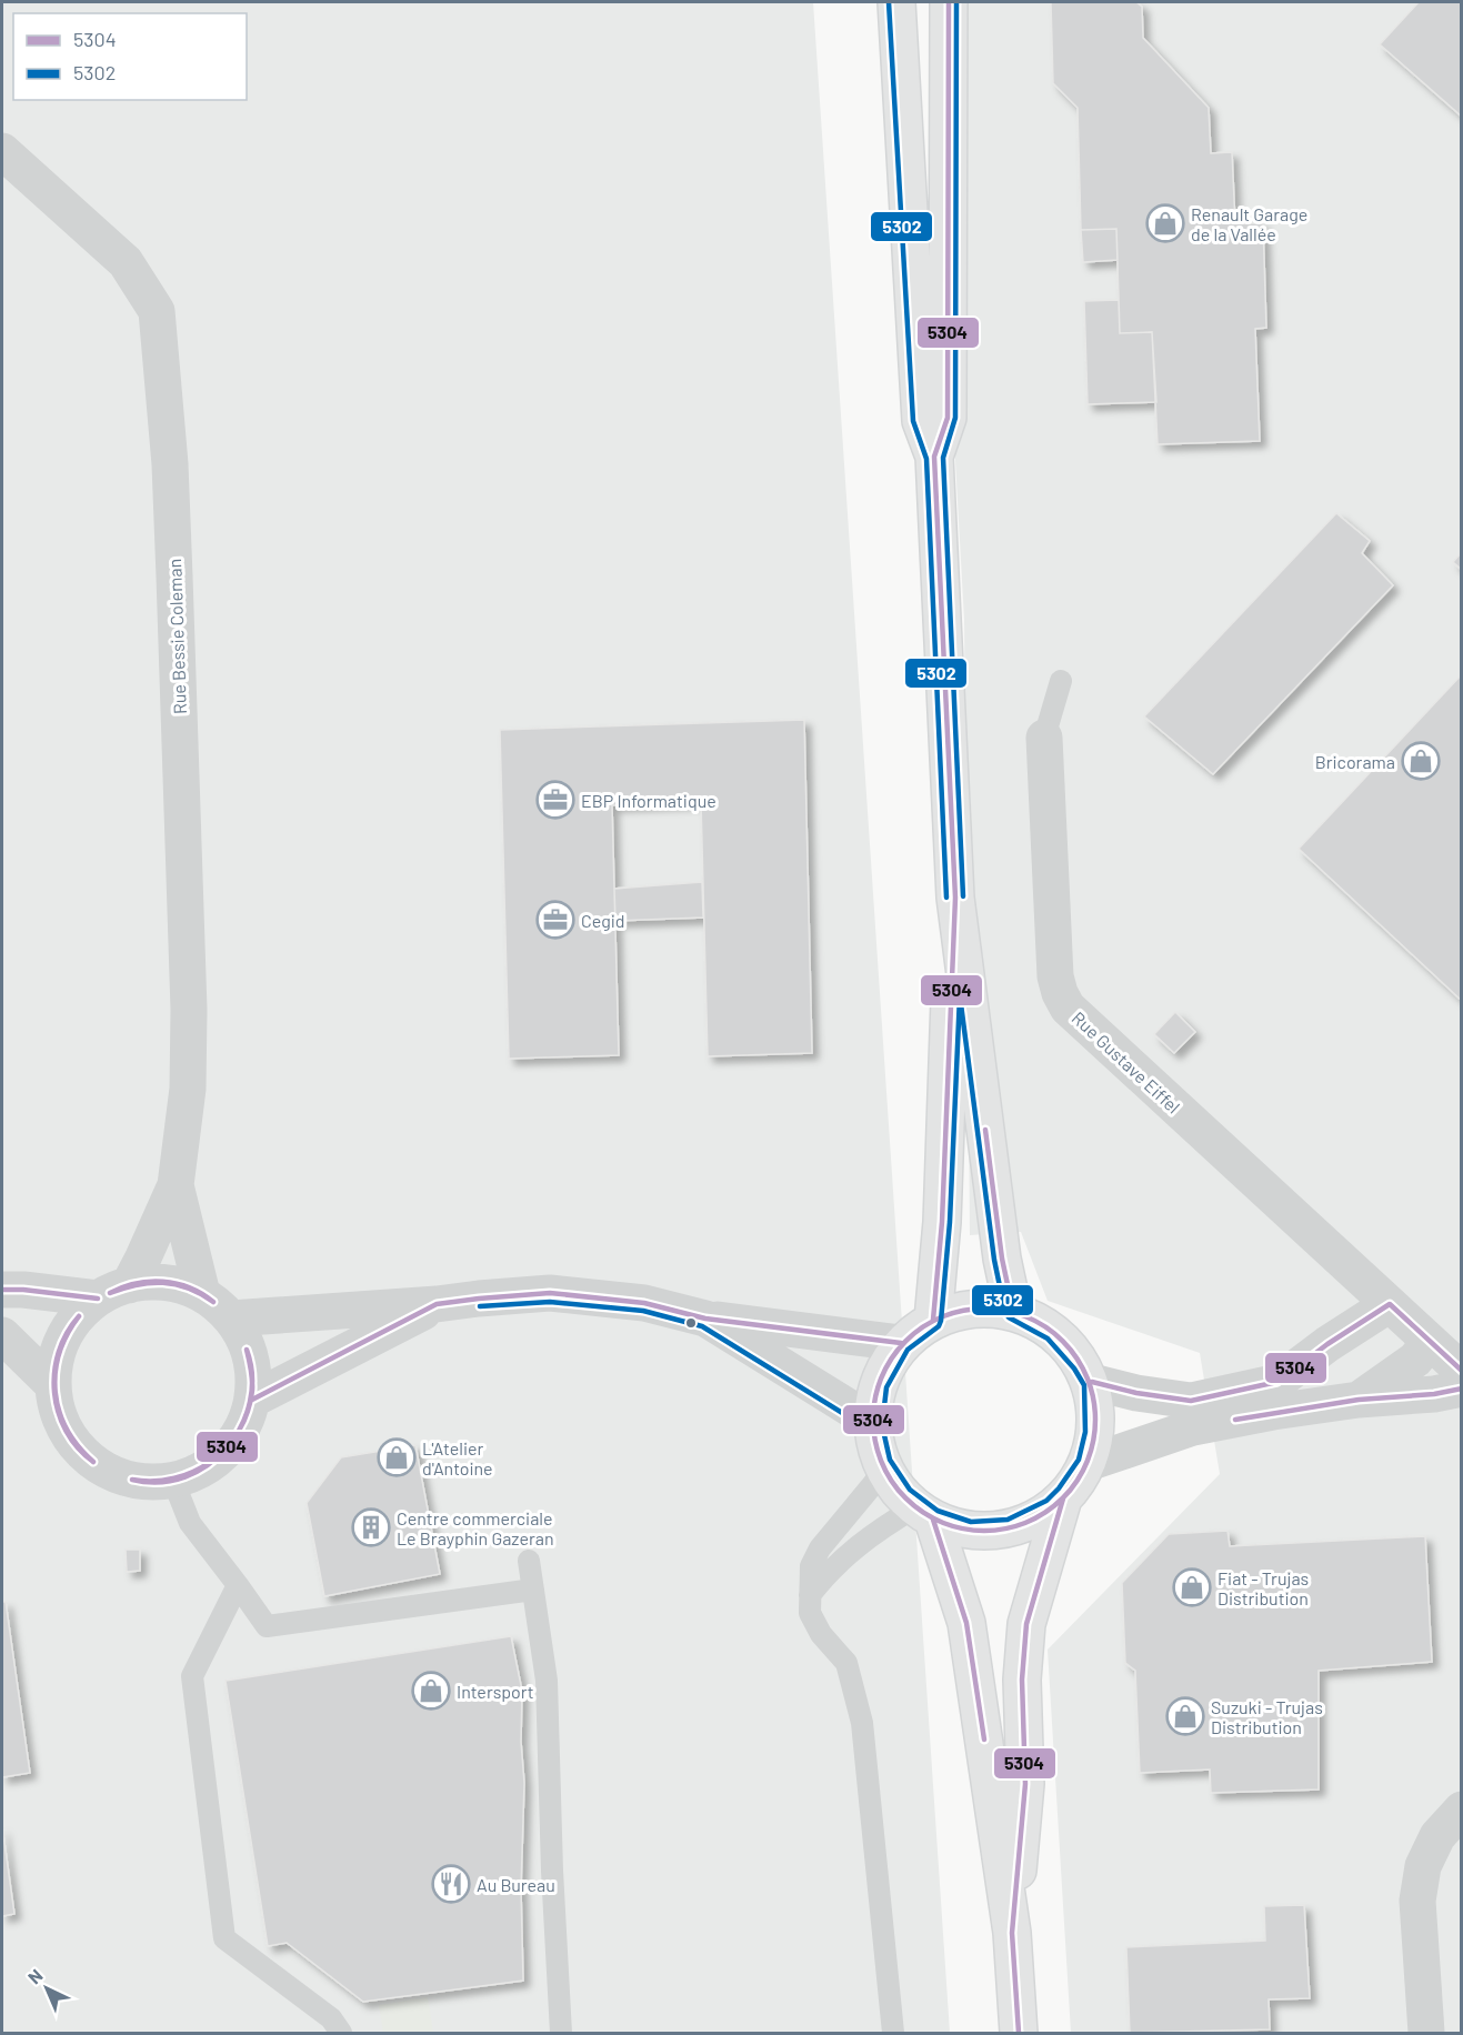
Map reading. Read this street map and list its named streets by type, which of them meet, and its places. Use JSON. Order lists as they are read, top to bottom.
{
  "streets": {
    "street": ["Rue Bessie Coleman", "Rue Gustave Eiffel"]
  },
  "places": {
    "shop": [
      "Renault Garage de la Vallée",
      "Bricorama",
      "L'Atelier d'Antoine",
      "Fiat - Trujas Distribution",
      "Intersport",
      "Suzuki - Trujas Distribution"
    ],
    "office": ["EBP Informatique", "Cegid"],
    "building": ["Centre commerciale Le Brayphin Gazeran"],
    "restaurant": ["Au Bureau"]
  },
  "lines": ["transit line 5304", "transit line 5302"],
  "legend": ["5304", "5302"],
  "north": "top left"
}
